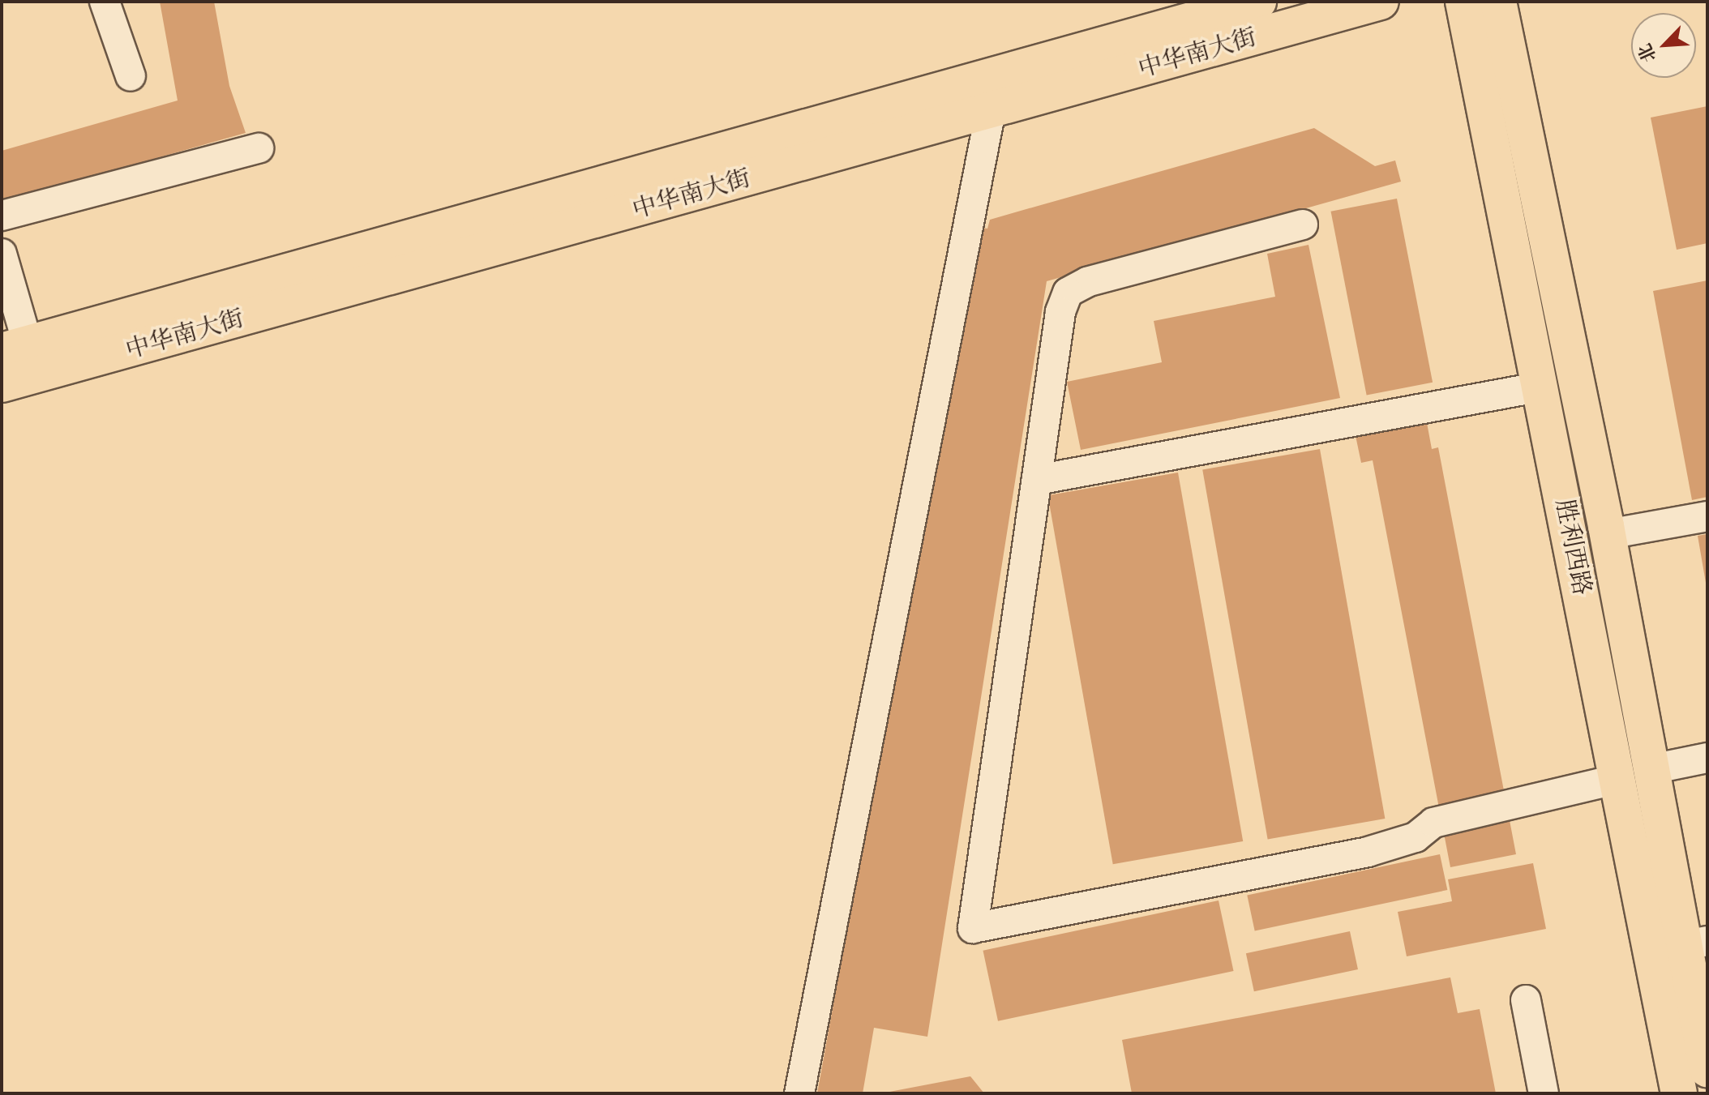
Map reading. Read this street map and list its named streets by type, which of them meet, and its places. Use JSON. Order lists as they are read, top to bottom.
{
  "streets": {
    "main road": ["中华南大街", "胜利西路"]
  },
  "north": "bottom left"
}
